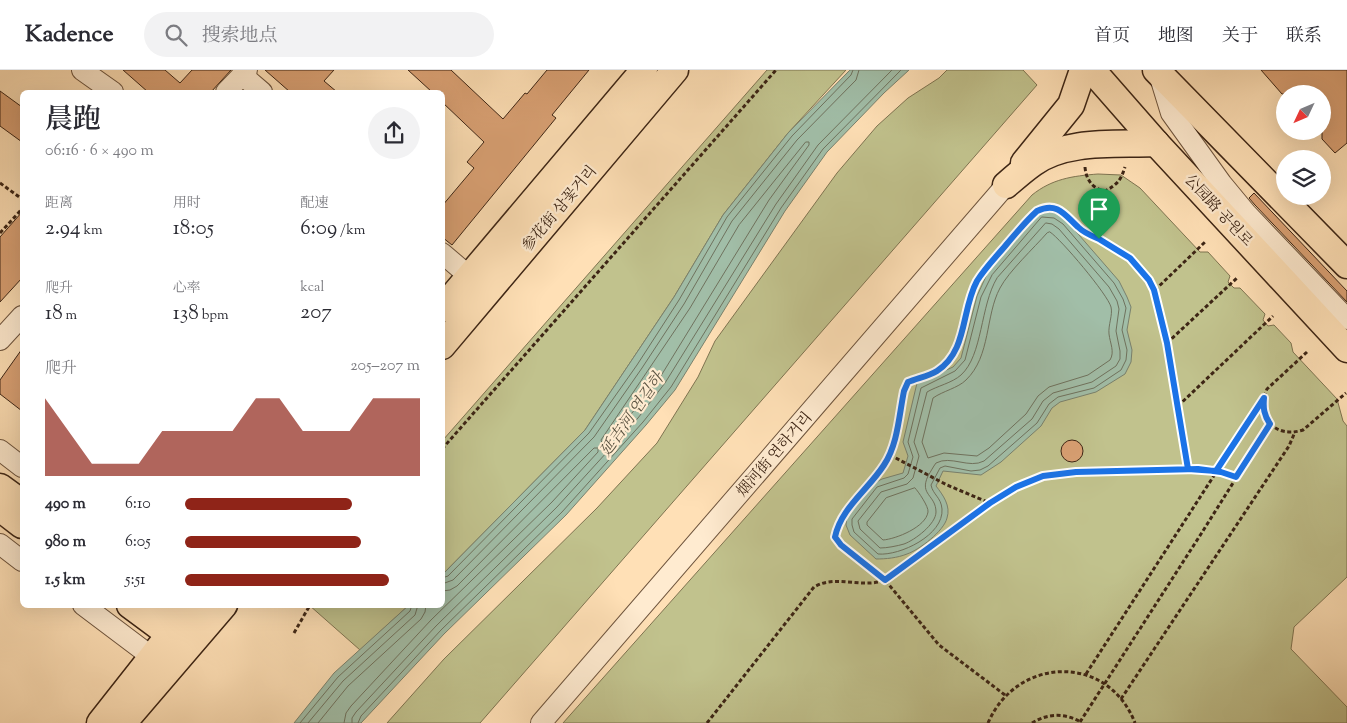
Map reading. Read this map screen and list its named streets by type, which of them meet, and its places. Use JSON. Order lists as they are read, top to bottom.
{
  "streets": {
    "main road": ["参花街 삼꽃거리", "公园路 공원로"],
    "street": ["烟河街 연하거리"]
  },
  "water": ["延吉河 연길하"],
  "north": "bottom left",
  "page": {
    "header": "Kadence",
    "search": "搜索地点",
    "nav": [
      "首页",
      "地图",
      "关于",
      "联系"
    ],
    "heading": ["晨跑", "06:16 · 6 × 490 m"],
    "stats": [
      ["距离", "2.94 km"],
      ["用时", "18:05"],
      ["配速", "6:09 /km"],
      ["爬升", "18 m"],
      ["心率", "138 bpm"],
      ["kcal", "207"]
    ],
    "chart": ["爬升", "205–207 m"],
    "list": [
      {
        "name": "490 m",
        "note": "6:10"
      },
      {
        "name": "980 m",
        "note": "6:05"
      },
      {
        "name": "1.5 km",
        "note": "5:51"
      }
    ]
  }
}
